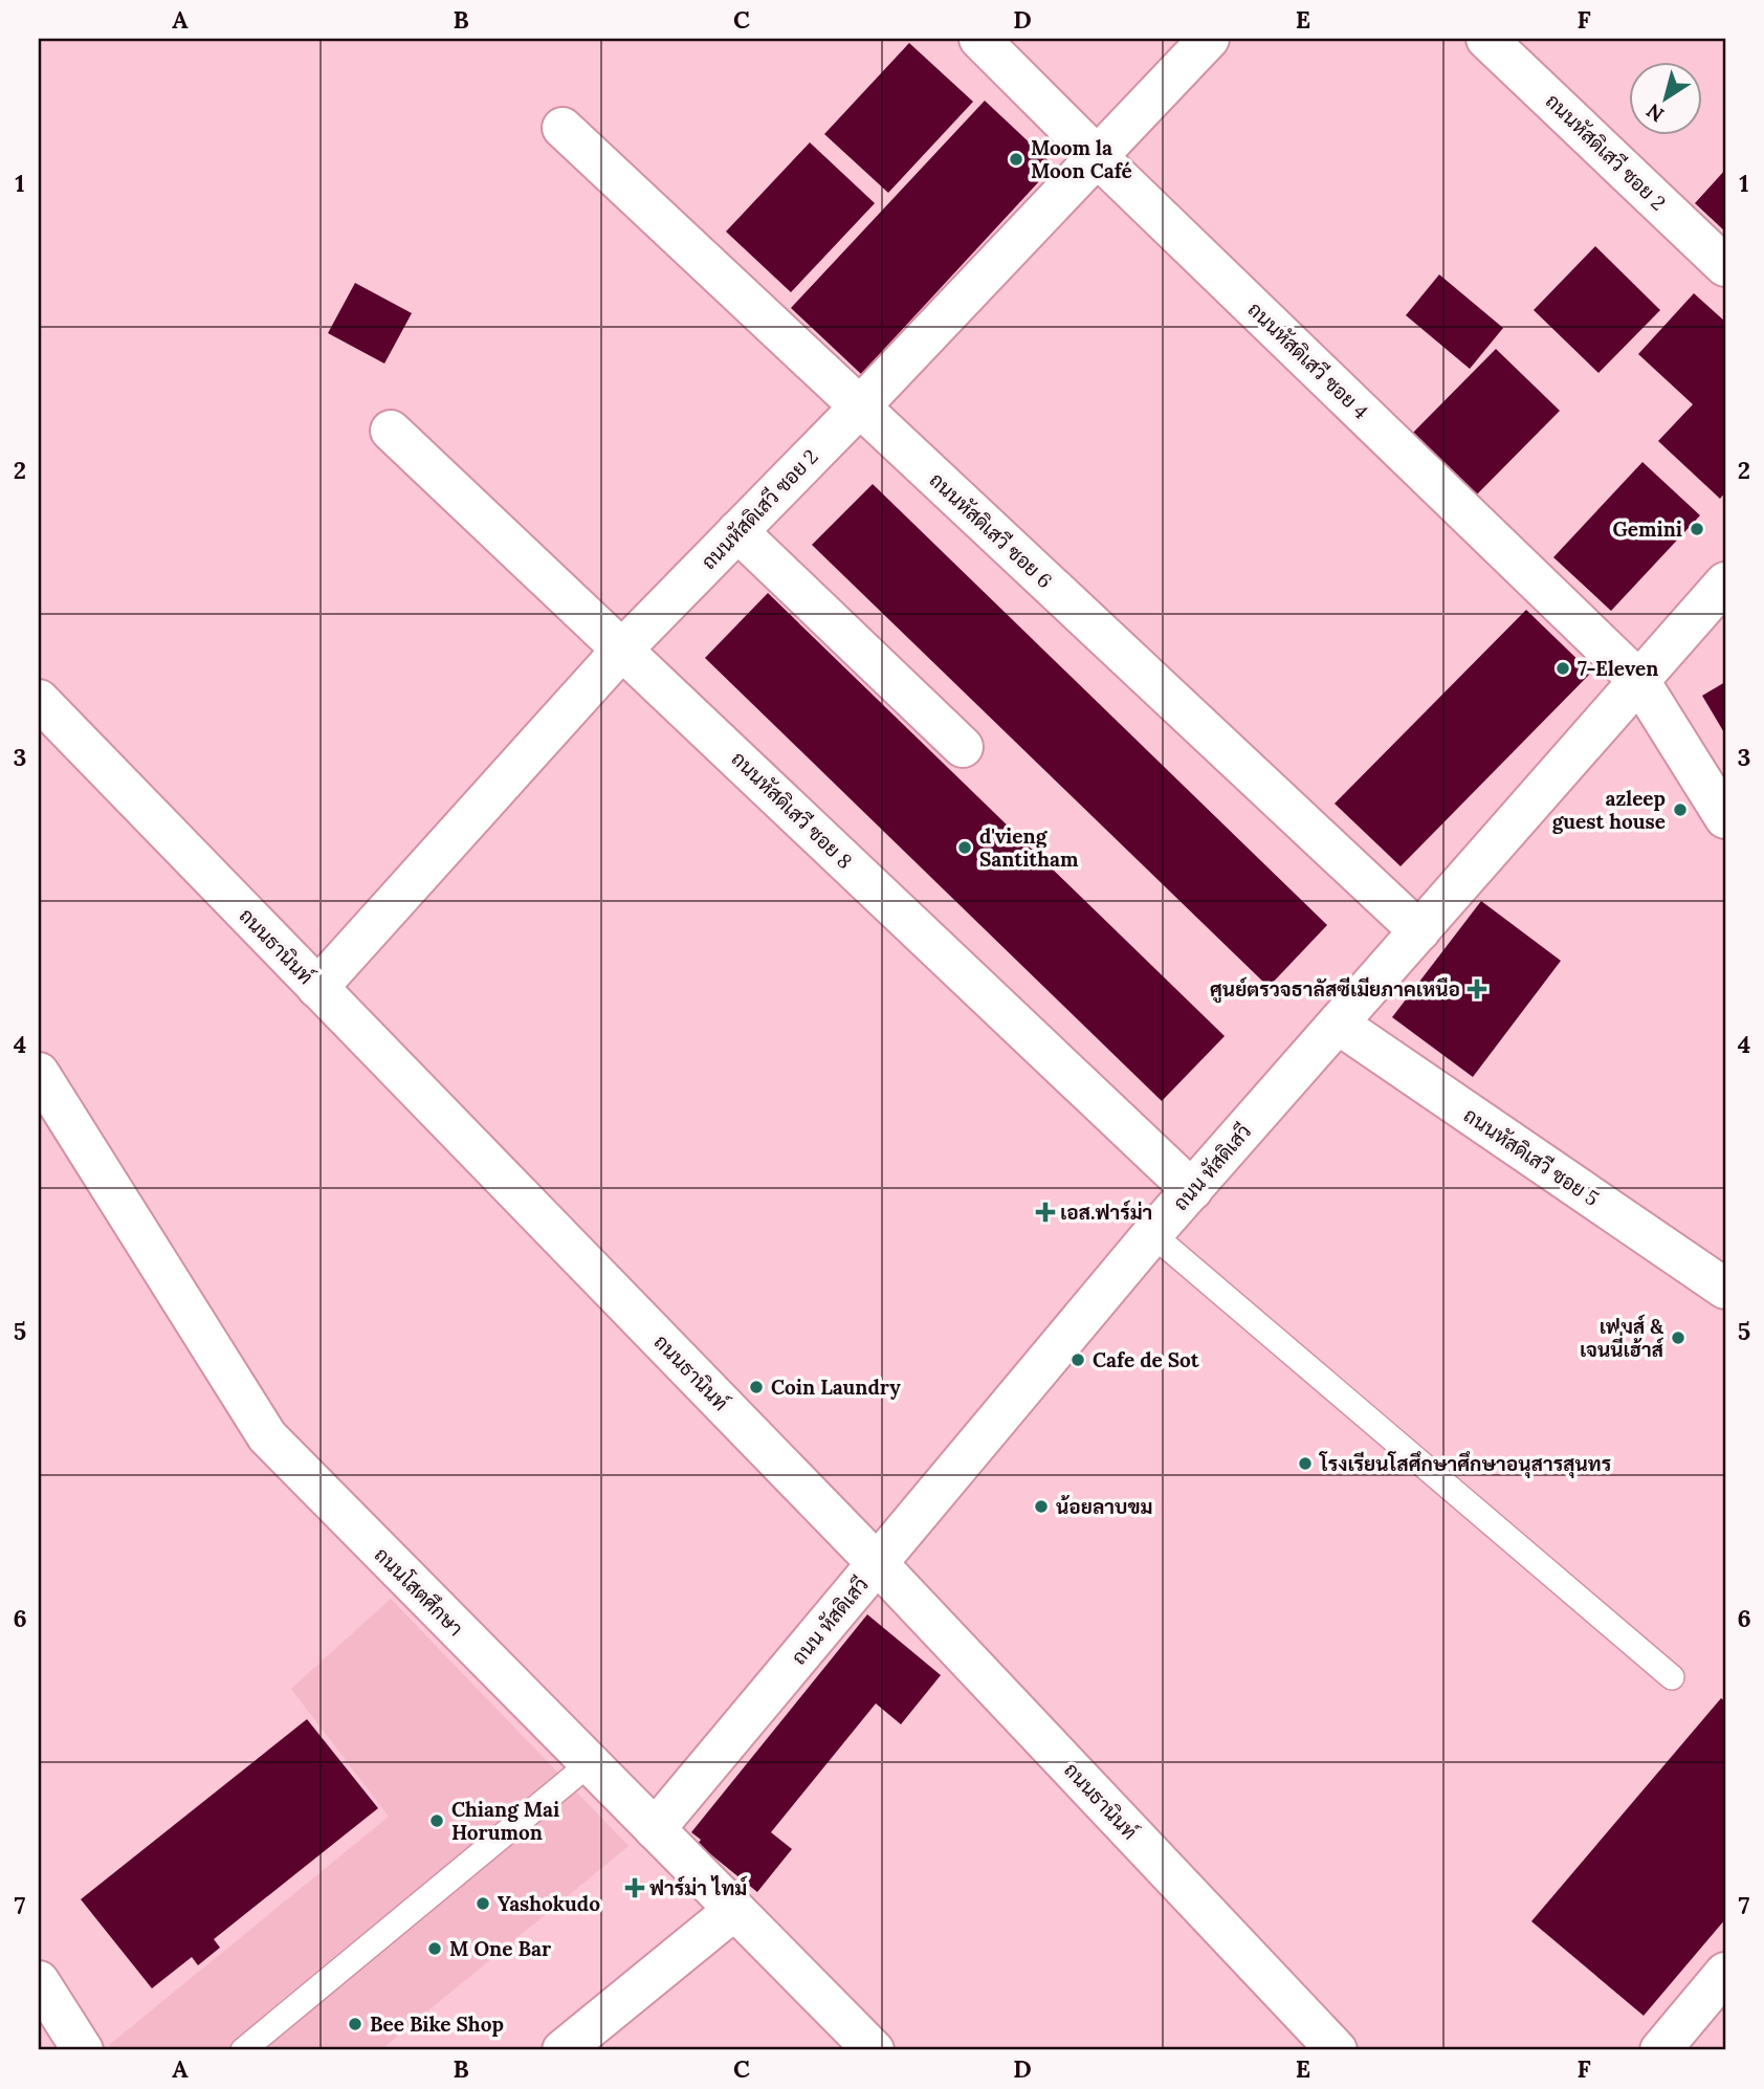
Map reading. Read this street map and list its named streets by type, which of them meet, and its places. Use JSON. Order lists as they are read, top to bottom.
{
  "streets": {
    "street": [
      "ถนนหัสดิเสวี ซอย 2",
      "ถนนหัสดิเสวี ซอย 4",
      "ถนนหัสดิเสวี ซอย 6",
      "ถนนหัสดิเสวี ซอย 8",
      "ถนนธานินท์",
      "ถนนหัสดิเสวี ซอย 5",
      "ถนน หัสดิเสวี",
      "ถนนโสตศึกษา"
    ]
  },
  "crossings": [
    ["ถนนหัสดิเสวี ซอย 2", "ถนนหัสดิเสวี ซอย 4"],
    ["ถนนหัสดิเสวี ซอย 2", "ถนนหัสดิเสวี ซอย 6"],
    ["ถนนหัสดิเสวี ซอย 2", "ถนนหัสดิเสวี ซอย 8"],
    ["ถนนหัสดิเสวี ซอย 2", "ถนนธานินท์"],
    ["ถนนหัสดิเสวี ซอย 4", "ถนน หัสดิเสวี"],
    ["ถนนหัสดิเสวี ซอย 6", "ถนน หัสดิเสวี"],
    ["ถนนหัสดิเสวี ซอย 8", "ถนน หัสดิเสวี"],
    ["ถนนธานินท์", "ถนน หัสดิเสวี"],
    ["ถนนหัสดิเสวี ซอย 5", "ถนน หัสดิเสวี"],
    ["ถนน หัสดิเสวี", "ถนนโสตศึกษา"]
  ],
  "places": {
    "other": [
      "Moom la Moon Café",
      "Gemini",
      "7-Eleven",
      "azleep guest house",
      "d'vieng Santitham",
      "เฟมส์ & เจนนี่เฮ้าส์",
      "Cafe de Sot",
      "Coin Laundry",
      "โรงเรียนโสศึกษาศึกษาอนุสารสุนทร",
      "น้อยลาบขม",
      "Chiang Mai Horumon",
      "Yashokudo",
      "M One Bar",
      "Bee Bike Shop"
    ],
    "health": ["ศูนย์ตรวจธาลัสซีเมียภาคเหนือ", "เอส.ฟาร์ม่า", "ฟาร์ม่า ไทม์"]
  },
  "north": "bottom left",
  "grid": {
    "columns": [
      "A",
      "B",
      "C",
      "D",
      "E",
      "F"
    ],
    "rows": [
      "1",
      "2",
      "3",
      "4",
      "5",
      "6",
      "7"
    ]
  }
}
